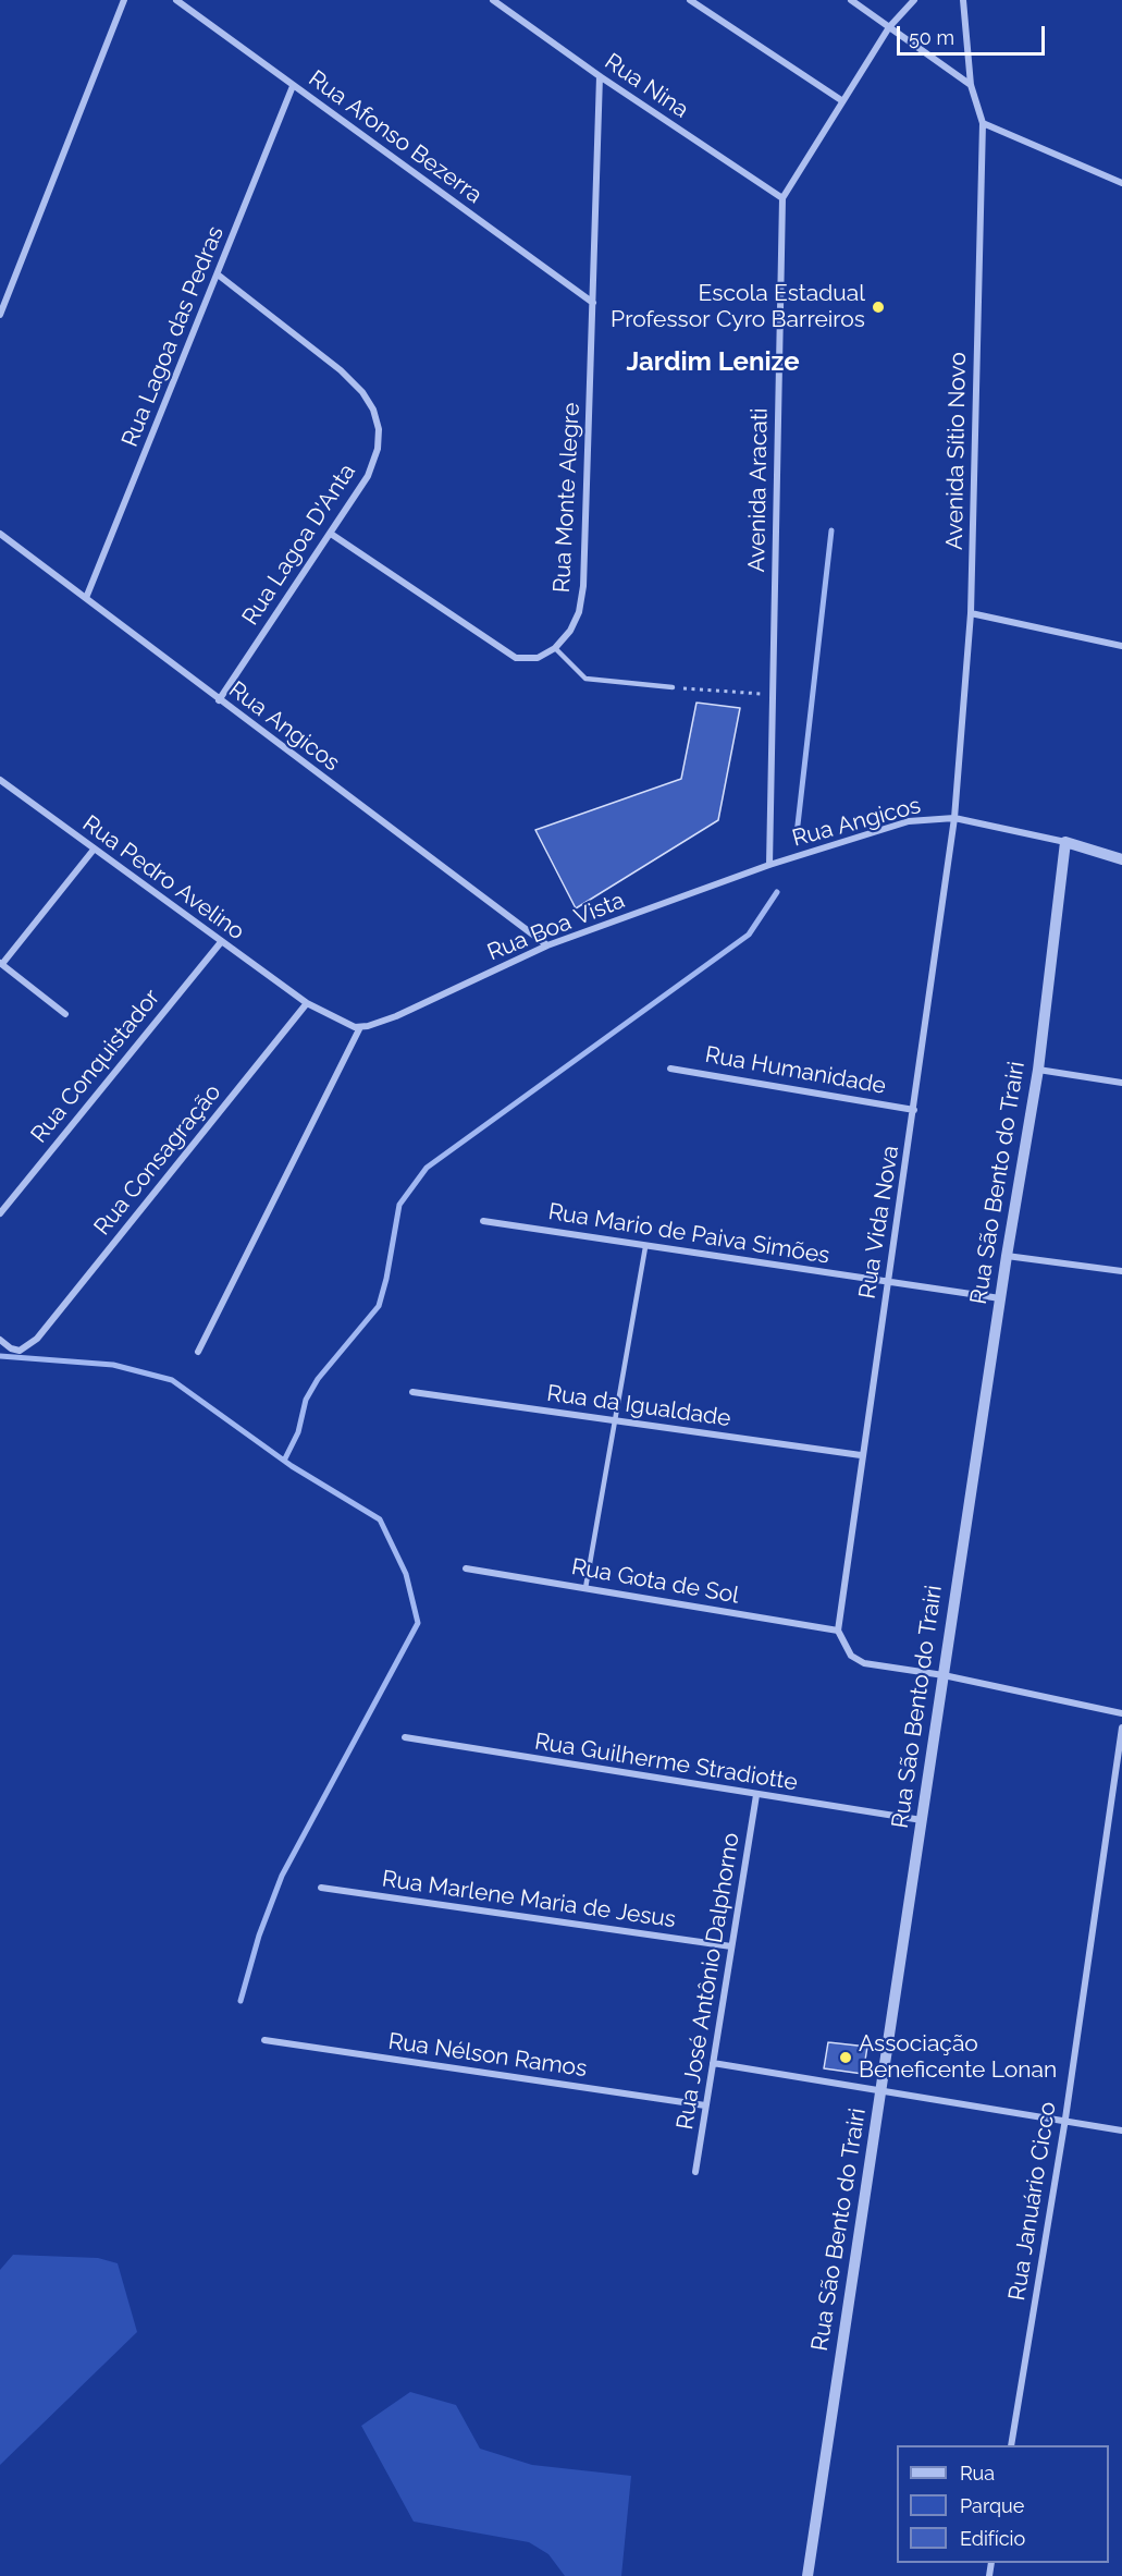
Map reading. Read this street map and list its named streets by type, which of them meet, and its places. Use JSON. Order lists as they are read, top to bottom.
{
  "streets": {
    "street": [
      "Rua Nina",
      "Rua Afonso Bezerra",
      "Rua Lagoa das Pedras",
      "Avenida Sítio Novo",
      "Avenida Aracati",
      "Rua Monte Alegre",
      "Rua Lagoa D'Anta",
      "Rua Angicos",
      "Rua Pedro Avelino",
      "Rua Boa Vista",
      "Rua Conquistador",
      "Rua Humanidade",
      "Rua Consagração",
      "Rua São Bento do Trairi",
      "Rua Vida Nova",
      "Rua Mario de Paiva Simões",
      "Rua da Igualdade",
      "Rua Gota de Sol",
      "Rua Guilherme Stradiotte",
      "Rua Marlene Maria de Jesus",
      "Rua José Antônio Dalphorno",
      "Rua Nélson Ramos",
      "Rua Januário Cicco"
    ]
  },
  "crossings": [
    ["Rua Nina", "Avenida Aracati"],
    ["Rua Nina", "Rua Monte Alegre"],
    ["Rua Afonso Bezerra", "Rua Lagoa das Pedras"],
    ["Rua Afonso Bezerra", "Rua Monte Alegre"],
    ["Rua Lagoa das Pedras", "Rua Lagoa D'Anta"],
    ["Rua Lagoa das Pedras", "Rua Angicos"],
    ["Avenida Sítio Novo", "Rua Angicos"],
    ["Avenida Sítio Novo", "Rua Vida Nova"],
    ["Avenida Aracati", "Rua Angicos"],
    ["Avenida Aracati", "Rua Boa Vista"],
    ["Rua Lagoa D'Anta", "Rua Angicos"],
    ["Rua Angicos", "Rua Boa Vista"],
    ["Rua Angicos", "Rua São Bento do Trairi"],
    ["Rua Angicos", "Rua Vida Nova"],
    ["Rua Pedro Avelino", "Rua Conquistador"],
    ["Rua Pedro Avelino", "Rua Consagração"],
    ["Rua Humanidade", "Rua Vida Nova"],
    ["Rua São Bento do Trairi", "Rua Mario de Paiva Simões"],
    ["Rua São Bento do Trairi", "Rua Guilherme Stradiotte"],
    ["Rua Vida Nova", "Rua Mario de Paiva Simões"],
    ["Rua Vida Nova", "Rua da Igualdade"],
    ["Rua Vida Nova", "Rua Gota de Sol"],
    ["Rua Guilherme Stradiotte", "Rua José Antônio Dalphorno"],
    ["Rua Marlene Maria de Jesus", "Rua José Antônio Dalphorno"],
    ["Rua José Antônio Dalphorno", "Rua Nélson Ramos"]
  ],
  "districts": ["Jardim Lenize"],
  "places": ["Escola Estadual Professor Cyro Barreiros", "Associação Beneficente Lonan"],
  "legend": ["Rua", "Parque", "Edifício"],
  "scale_bar": "50 m"
}
